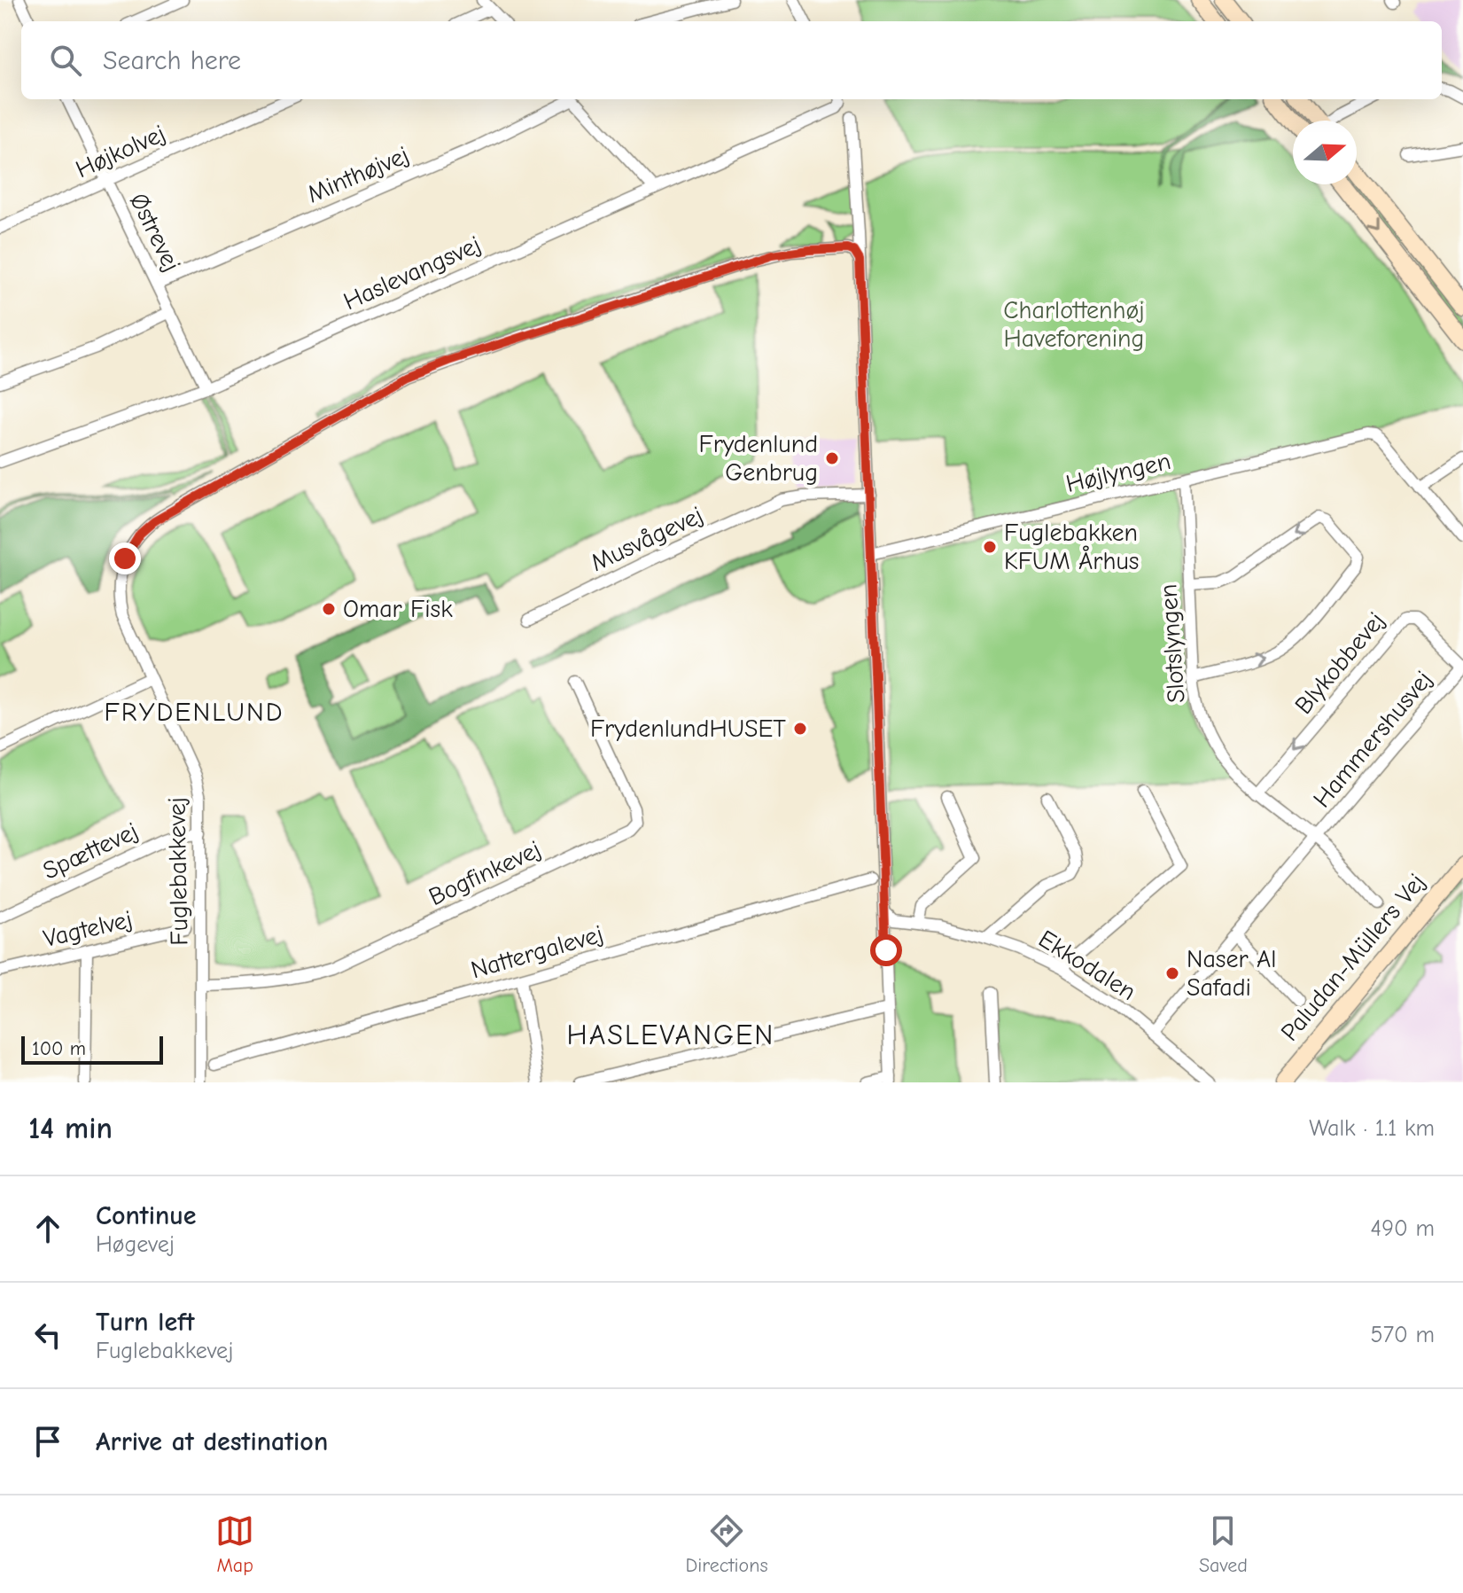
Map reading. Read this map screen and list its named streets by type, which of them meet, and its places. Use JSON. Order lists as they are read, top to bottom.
{
  "streets": {
    "main road": ["Paludan-Müllers Vej"],
    "street": [
      "Højkolvej",
      "Minthøjvej",
      "Østrevej",
      "Haslevangsvej",
      "Højlyngen",
      "Musvågevej",
      "Slotslyngen",
      "Blykobbevej",
      "Hammershusvej",
      "Spættevej",
      "Fuglebakkevej",
      "Bogfinkevej",
      "Vagtelvej",
      "Nattergalevej",
      "Ekkodalen"
    ]
  },
  "crossings": [
    ["Højkolvej", "Østrevej"],
    ["Minthøjvej", "Østrevej"],
    ["Østrevej", "Haslevangsvej"],
    ["Højlyngen", "Slotslyngen"],
    ["Slotslyngen", "Blykobbevej"],
    ["Slotslyngen", "Hammershusvej"],
    ["Blykobbevej", "Hammershusvej"],
    ["Hammershusvej", "Ekkodalen"],
    ["Spættevej", "Fuglebakkevej"],
    ["Fuglebakkevej", "Bogfinkevej"]
  ],
  "districts": ["FRYDENLUND", "HASLEVANGEN"],
  "parks": ["Charlottenhøj Haveforening"],
  "places": [
    "Frydenlund Genbrug",
    "Fuglebakken KFUM Århus",
    "Omar Fisk",
    "FrydenlundHUSET",
    "Naser Al Safadi"
  ],
  "scale_bar": "100 m",
  "north": "right",
  "page": {
    "search": "Search here",
    "scale": "100 m",
    "heading": ["14 min", "Walk · 1.1 km"],
    "list": [
      ["Continue", "Høgevej", "490 m"],
      ["Turn left", "Fuglebakkevej", "570 m"],
      "Arrive at destination"
    ],
    "nav": ["Map", "Directions", "Saved"]
  }
}
